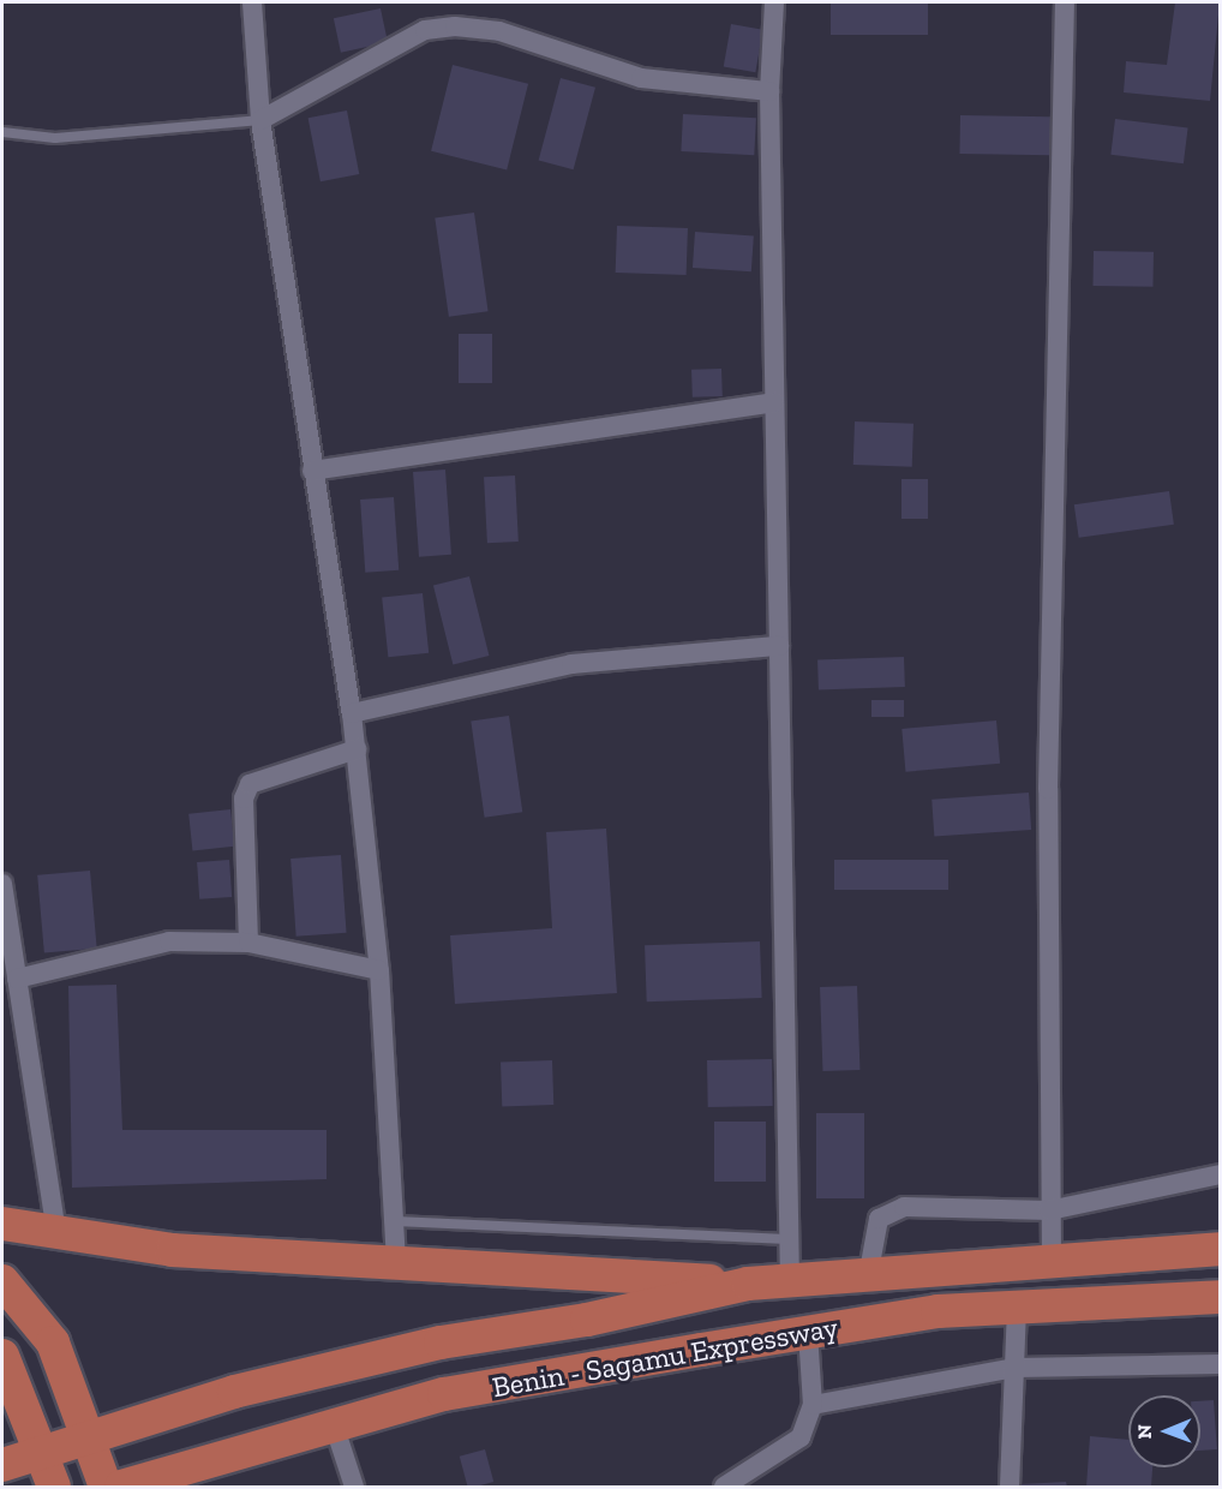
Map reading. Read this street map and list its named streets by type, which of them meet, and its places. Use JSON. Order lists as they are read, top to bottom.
{
  "streets": {
    "highway": ["Benin - Sagamu Expressway"]
  },
  "north": "left"
}
